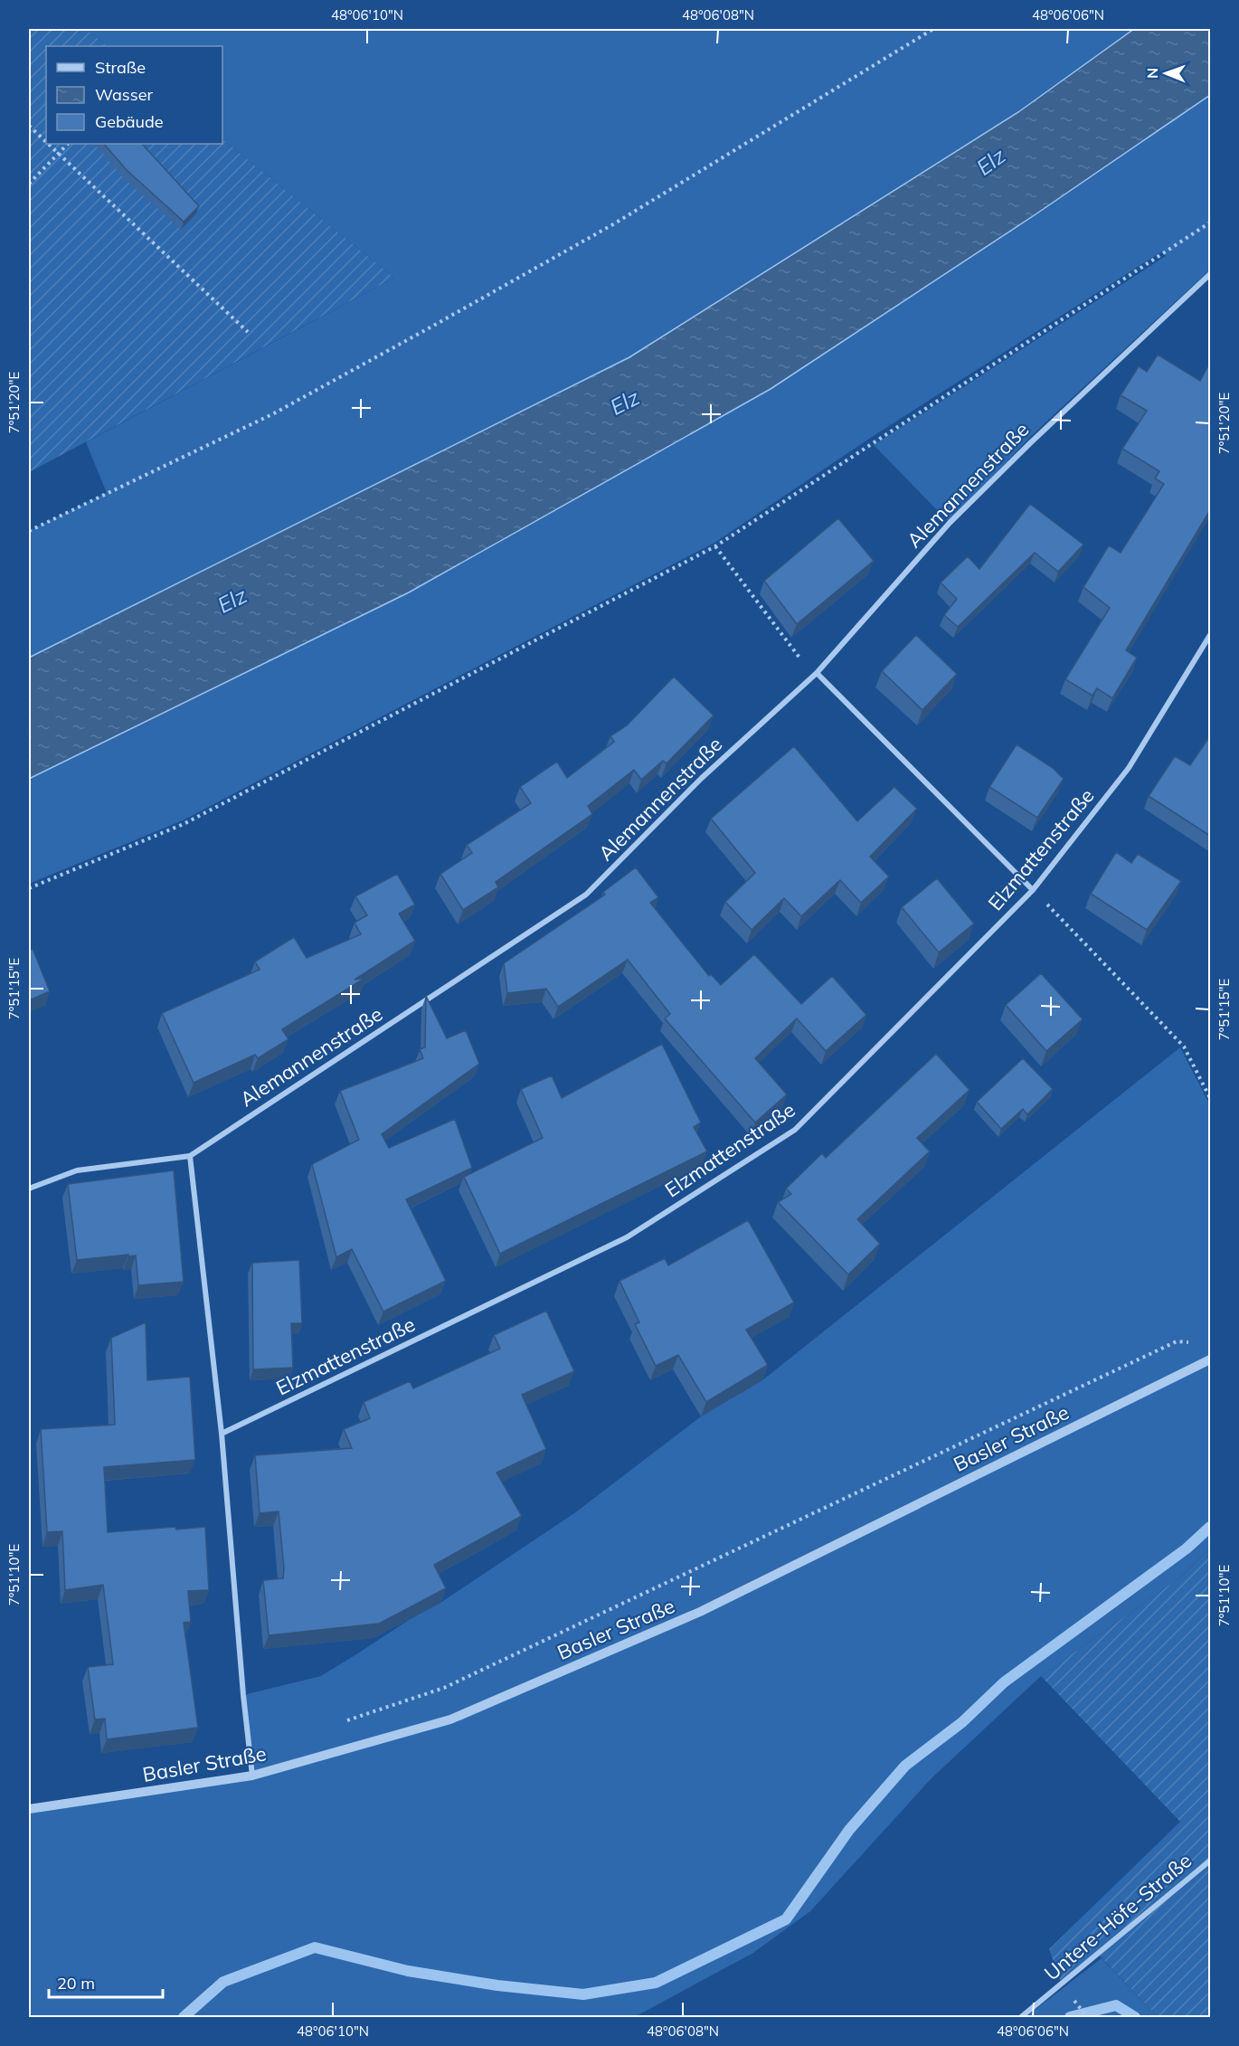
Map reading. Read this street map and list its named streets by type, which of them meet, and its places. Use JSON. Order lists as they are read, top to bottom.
{
  "streets": {
    "street": [
      "Alemannenstraße",
      "Elzmattenstraße",
      "Basler Straße",
      "Untere-Höfe-Straße"
    ]
  },
  "water": ["Elz"],
  "legend": ["Straße", "Wasser", "Gebäude"],
  "scale_bar": "20 m",
  "north": "left",
  "coordinates": [
    "48°06'10\"N",
    "48°06'08\"N",
    "48°06'06\"N",
    "7°51'20\"E",
    "7°51'15\"E",
    "7°51'10\"E"
  ]
}
